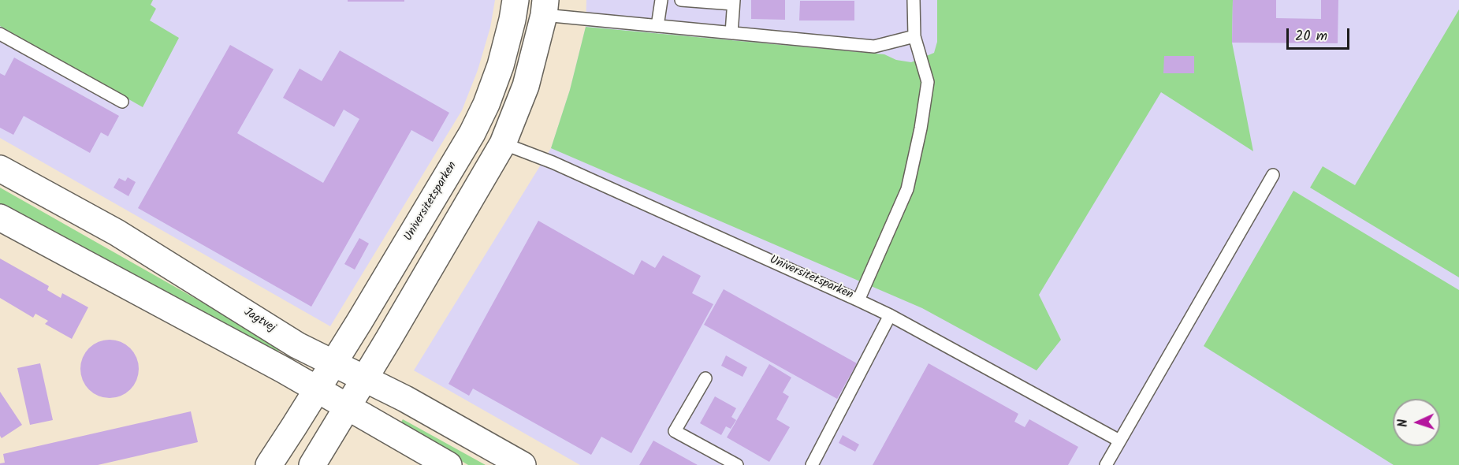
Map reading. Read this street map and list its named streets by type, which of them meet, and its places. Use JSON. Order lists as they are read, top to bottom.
{
  "streets": {
    "street": ["Universitetsparken", "Jagtvej"]
  },
  "crossings": [
    ["Universitetsparken", "Jagtvej"]
  ],
  "scale_bar": "20 m",
  "north": "left"
}
